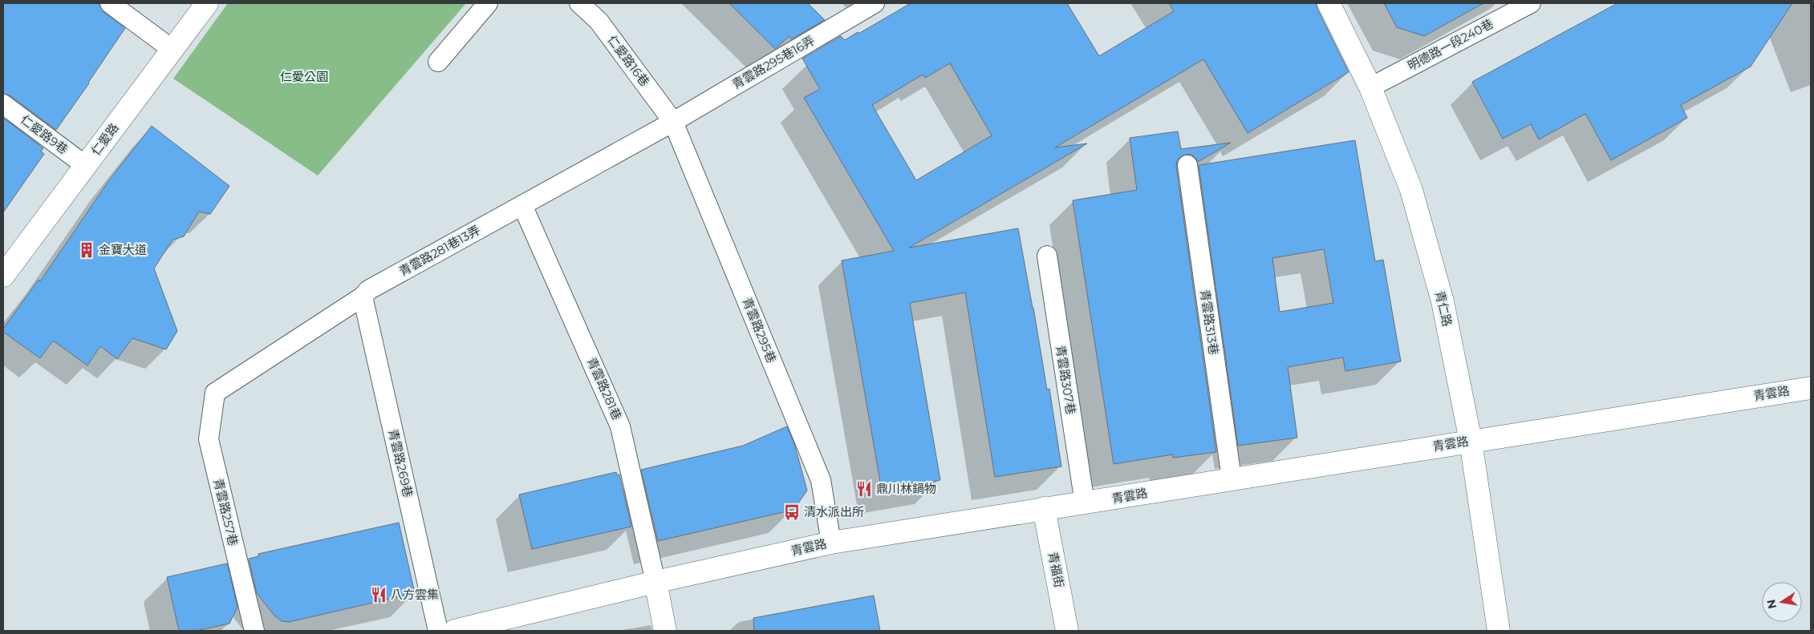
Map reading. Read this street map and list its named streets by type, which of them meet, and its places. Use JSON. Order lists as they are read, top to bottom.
{
  "streets": {
    "street": [
      "仁愛路",
      "青仁路",
      "青雲路",
      "青福街"
    ],
    "lane": [
      "明德路一段240巷",
      "仁愛路16巷",
      "青雲路295巷16弄",
      "仁愛路9巷",
      "青雲路281巷13弄",
      "青雲路313巷",
      "青雲路295巷",
      "青雲路307巷",
      "青雲路281巷",
      "青雲路269巷",
      "青雲路257巷"
    ]
  },
  "crossings": [
    ["明德路一段240巷", "青仁路"],
    ["仁愛路16巷", "青雲路295巷16弄"],
    ["仁愛路16巷", "青雲路281巷13弄"],
    ["仁愛路16巷", "青雲路295巷"],
    ["青雲路295巷16弄", "青雲路281巷13弄"],
    ["青雲路295巷16弄", "青雲路295巷"],
    ["仁愛路9巷", "仁愛路"],
    ["青雲路281巷13弄", "青雲路295巷"],
    ["青雲路281巷13弄", "青雲路281巷"],
    ["青雲路281巷13弄", "青雲路269巷"],
    ["青雲路281巷13弄", "青雲路257巷"],
    ["青仁路", "青雲路"],
    ["青雲路313巷", "青雲路"],
    ["青雲路295巷", "青雲路"],
    ["青雲路307巷", "青雲路"],
    ["青雲路281巷", "青雲路"],
    ["青雲路", "青福街"]
  ],
  "parks": ["仁愛公園"],
  "places": {
    "building": ["金寶大道"],
    "restaurant": ["鼎川林鍋物", "八方雲集"],
    "bus stop": ["清水派出所"]
  },
  "north": "left"
}
